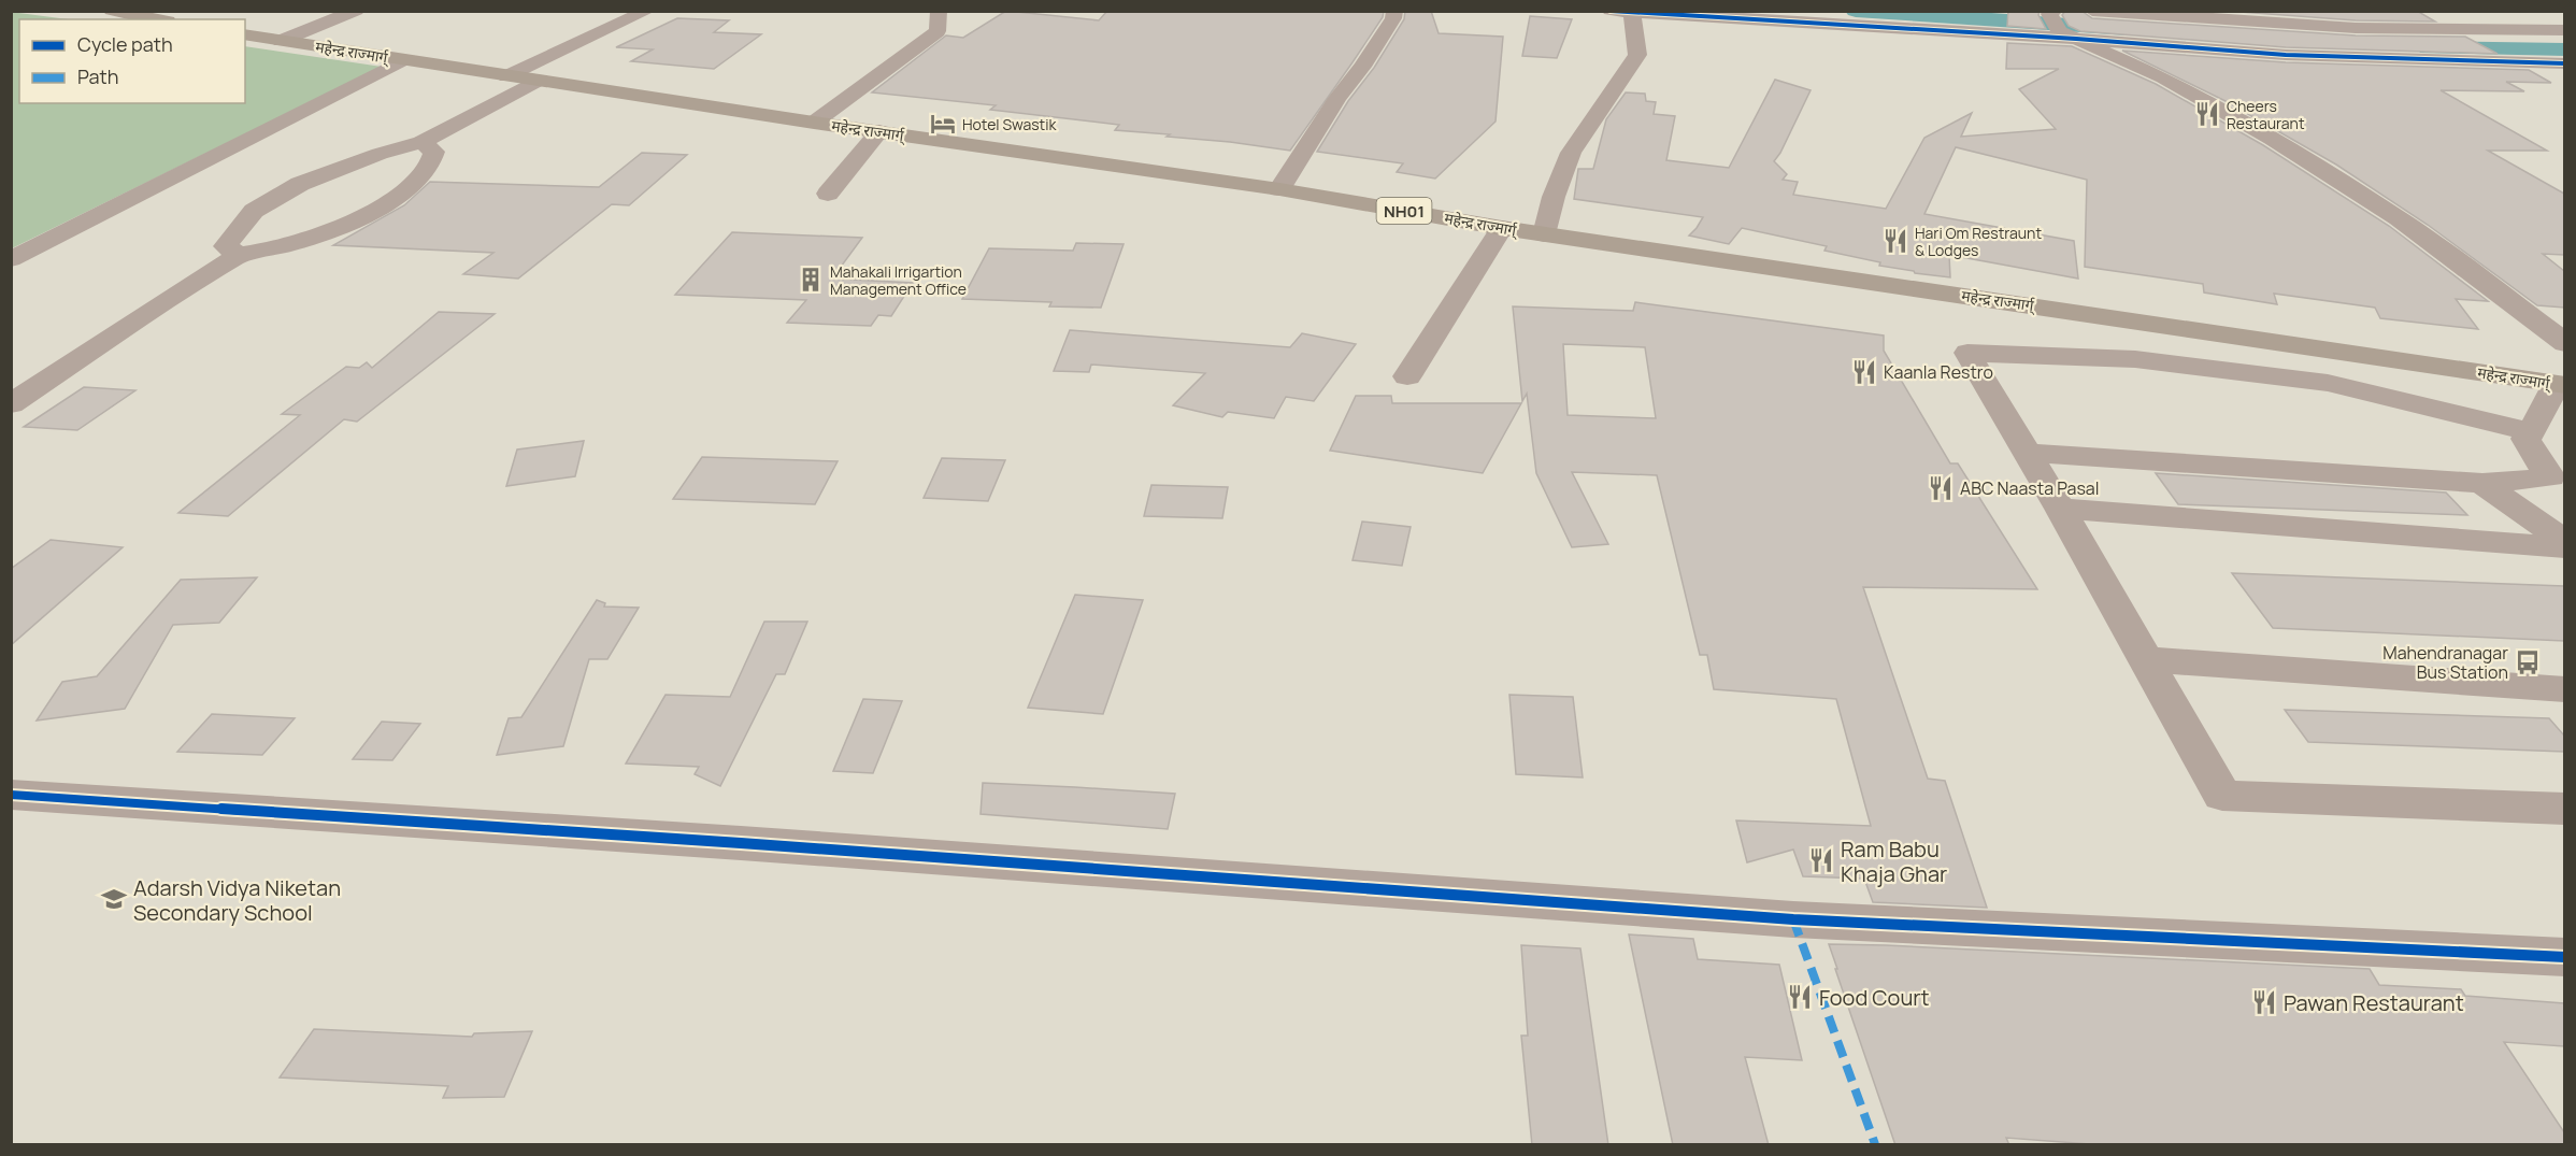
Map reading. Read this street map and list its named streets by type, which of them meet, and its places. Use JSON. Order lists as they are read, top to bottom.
{
  "streets": {
    "highway": ["महेन्द्र राज्मार्ग्", "NH01"]
  },
  "places": {
    "restaurant": [
      "Cheers Restaurant",
      "Hari Om Restraunt & Lodges",
      "Kaanla Restro",
      "ABC Naasta Pasal",
      "Ram Babu Khaja Ghar",
      "Food Court",
      "Pawan Restaurant"
    ],
    "hotel": ["Hotel Swastik"],
    "building": ["Mahakali Irrigartion Management Office"],
    "bus stop": ["Mahendranagar Bus Station"],
    "school or university": ["Adarsh Vidya Niketan Secondary School"]
  },
  "legend": ["Cycle path", "Path"]
}
